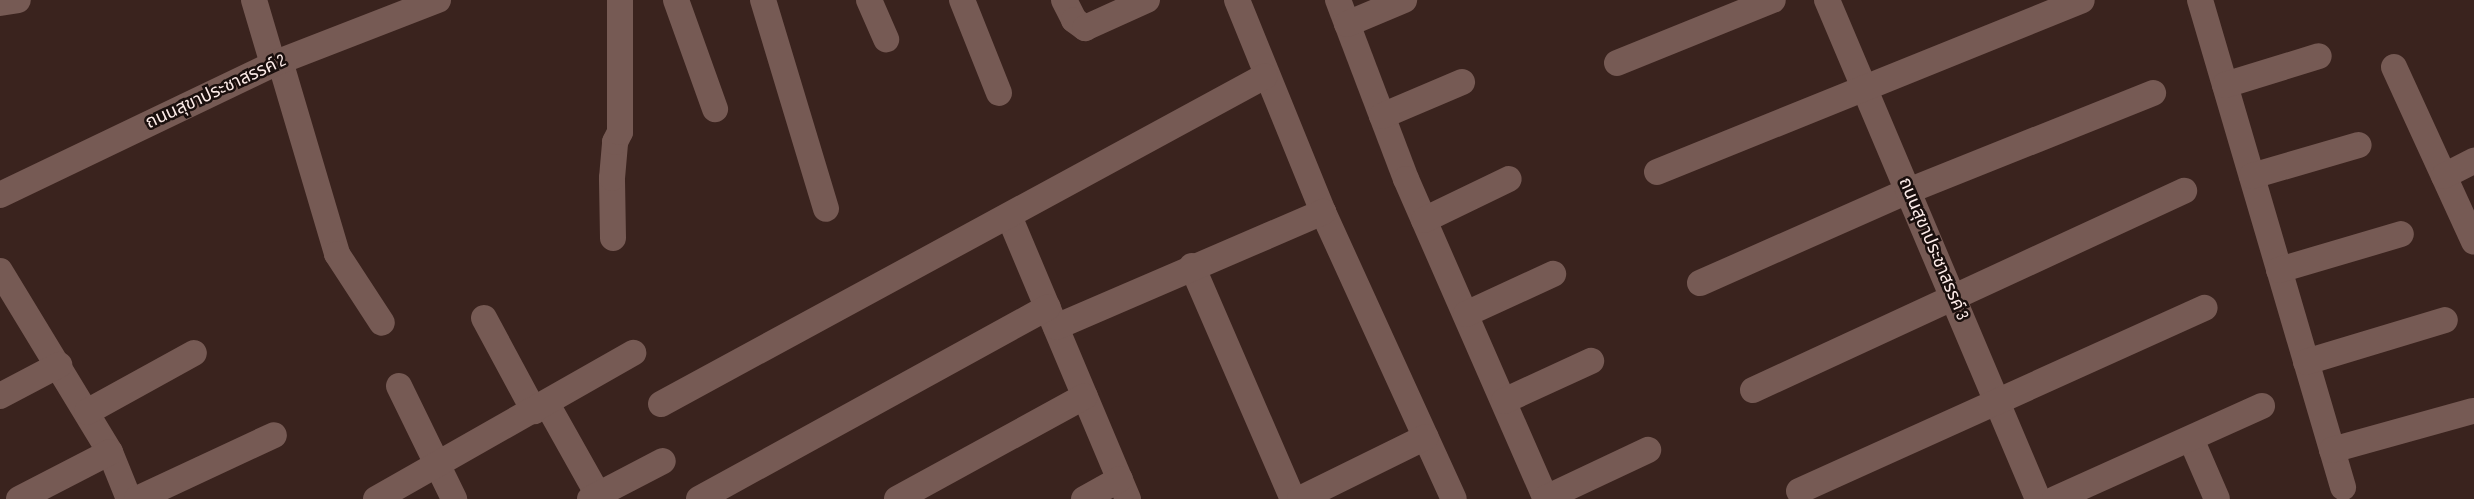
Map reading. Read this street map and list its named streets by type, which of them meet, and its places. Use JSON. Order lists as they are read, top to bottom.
{
  "streets": {
    "street": ["ถนนสุขาประชาสรรค์ 2", "ถนนสุขาประชาสรรค์ 3"]
  }
}
